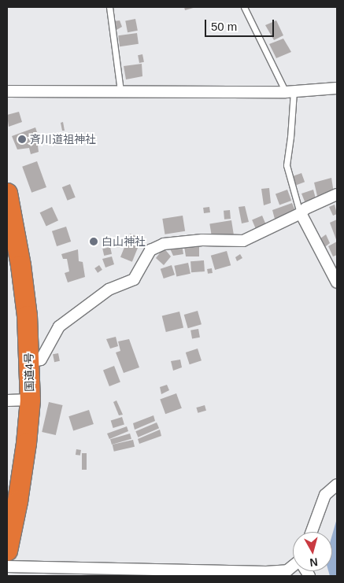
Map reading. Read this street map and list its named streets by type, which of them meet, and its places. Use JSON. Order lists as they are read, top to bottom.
{
  "streets": {
    "highway": ["国道4号"]
  },
  "places": ["斉川道祖神社", "白山神社"],
  "scale_bar": "50 m",
  "north": "bottom"
}
